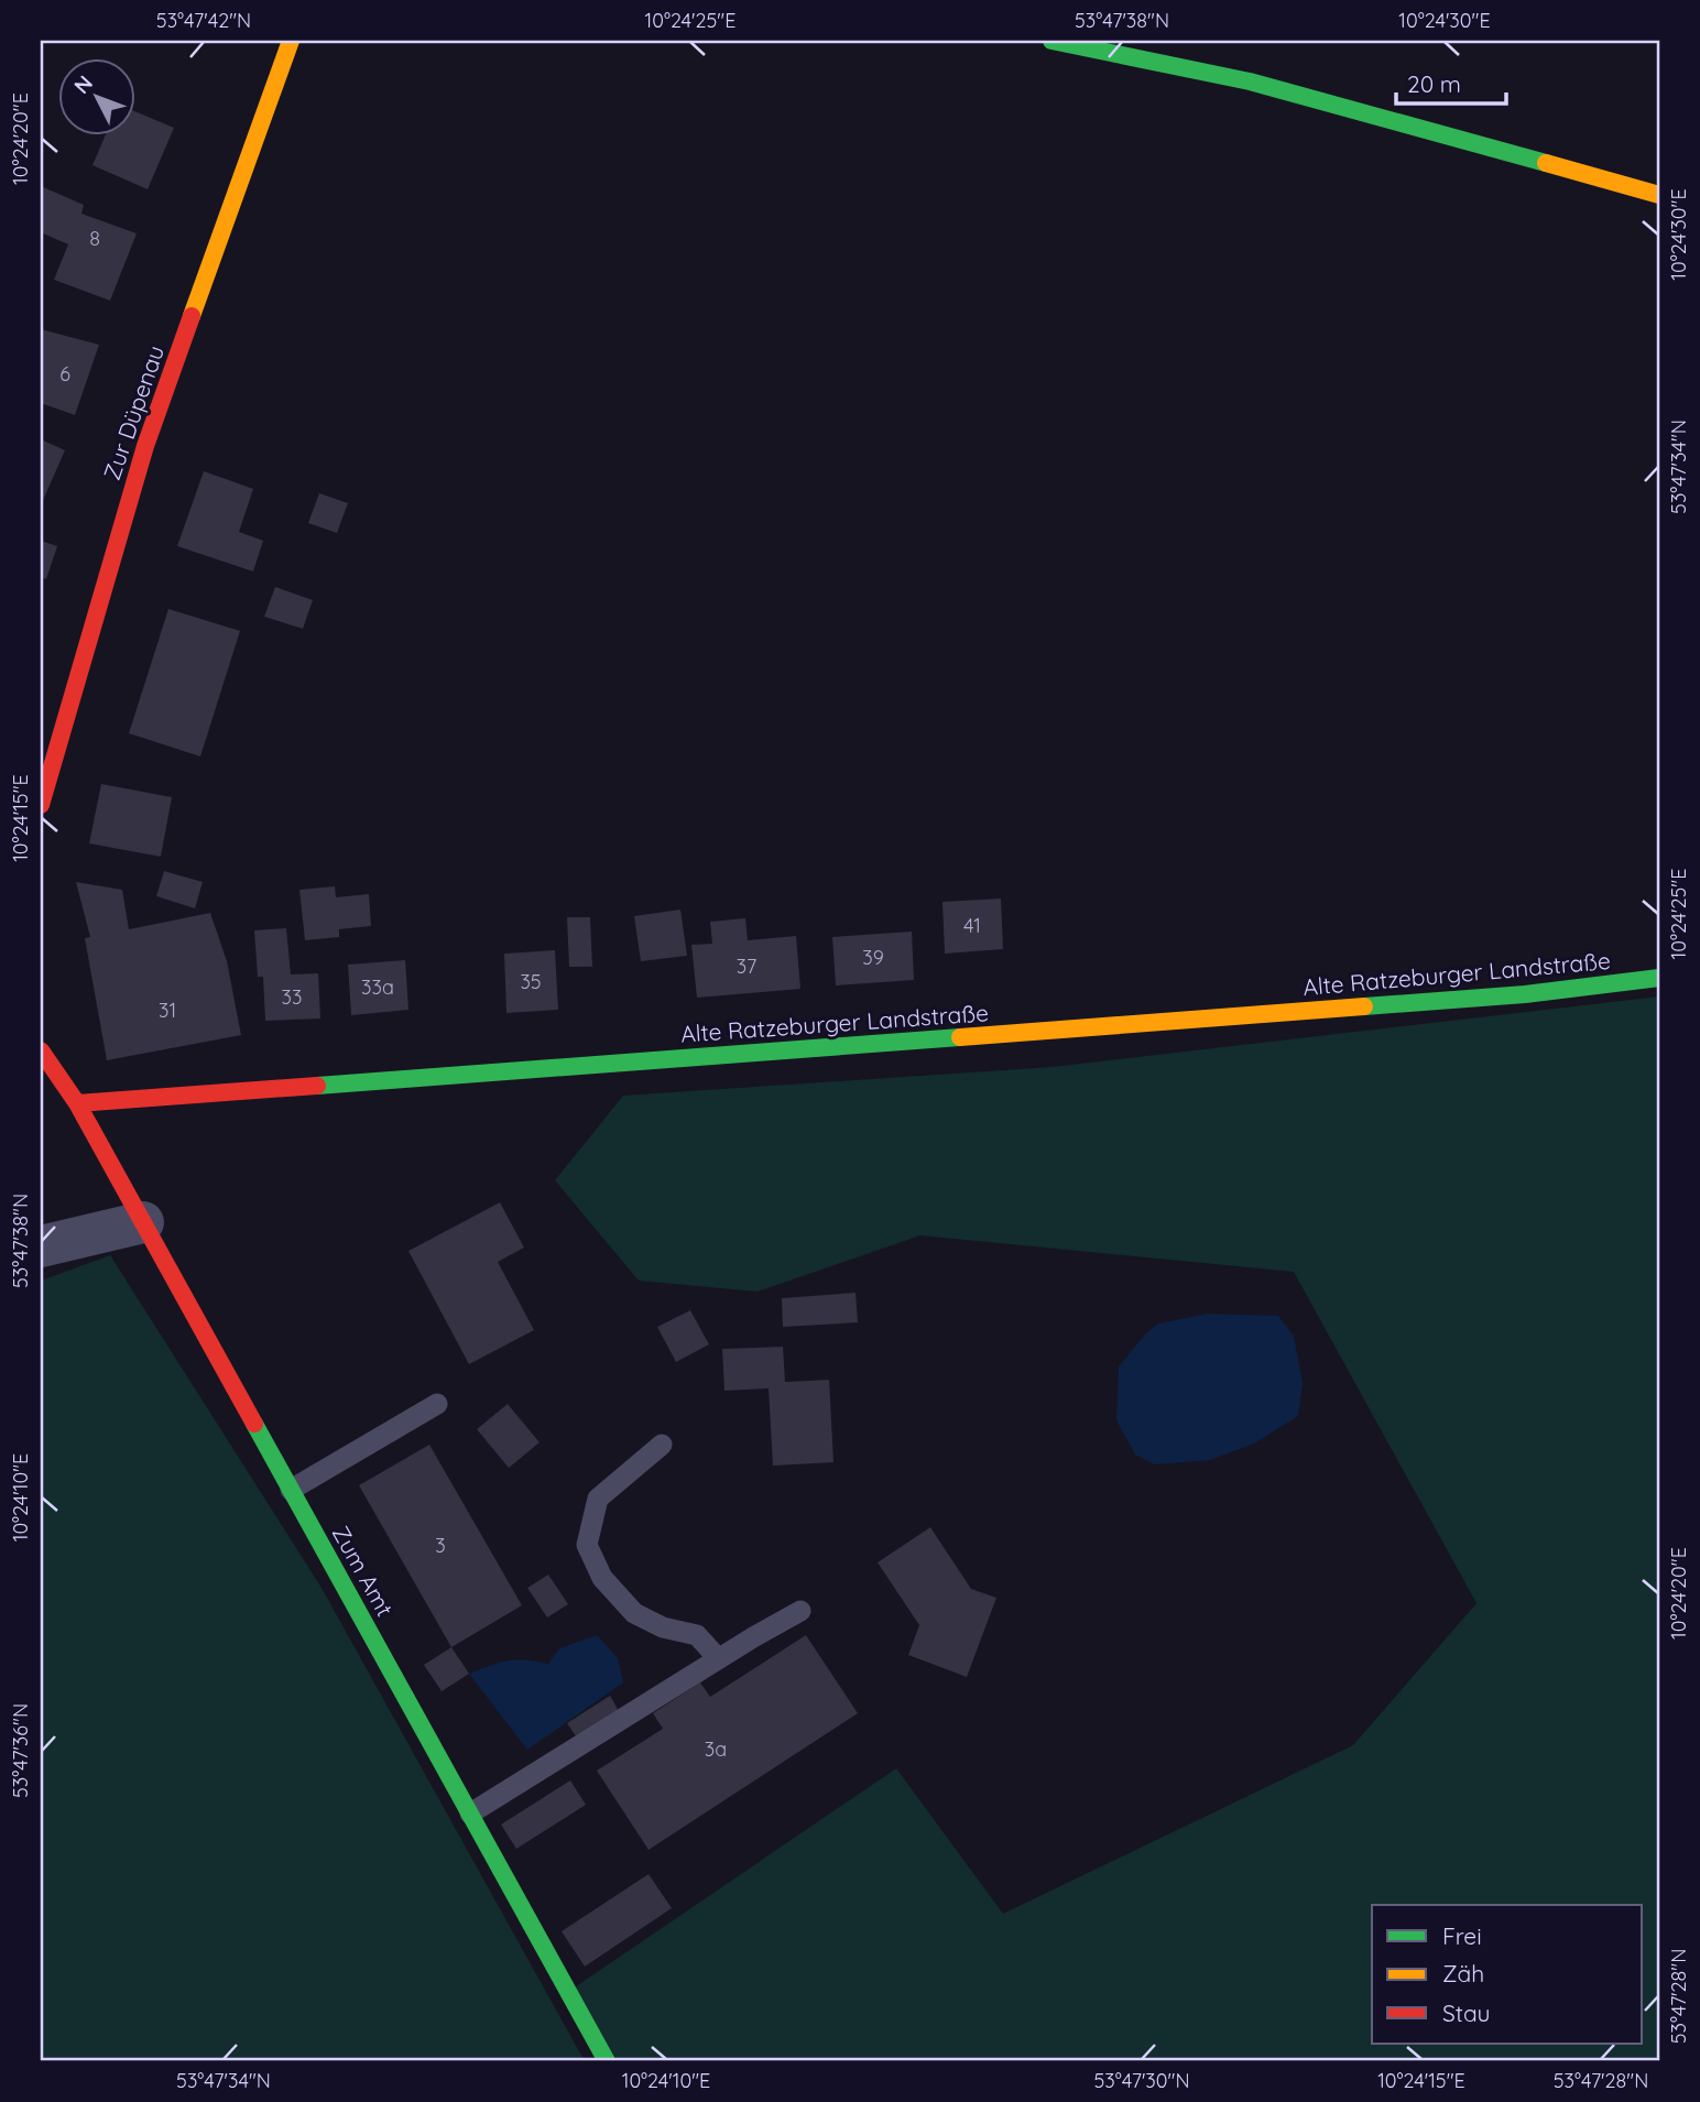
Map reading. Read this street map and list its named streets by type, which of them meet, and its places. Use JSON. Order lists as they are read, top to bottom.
{
  "streets": {
    "street": ["Zur Düpenau", "Alte Ratzeburger Landstraße", "Zum Amt"]
  },
  "crossings": [
    ["Alte Ratzeburger Landstraße", "Zum Amt"]
  ],
  "house_numbers": [
    "8",
    "6",
    "41",
    "39",
    "37",
    "35",
    "33a",
    "33",
    "31",
    "3",
    "3a"
  ],
  "legend": ["Frei", "Zäh", "Stau"],
  "scale_bar": "20 m",
  "north": "top left",
  "coordinates": [
    "53°47'42\"N",
    "10°24'25\"E",
    "53°47'38\"N",
    "10°24'30\"E",
    "10°24'20\"E",
    "53°47'34\"N",
    "10°24'15\"E",
    "10°24'10\"E",
    "53°47'36\"N",
    "53°47'28\"N",
    "53°47'30\"N"
  ]
}
